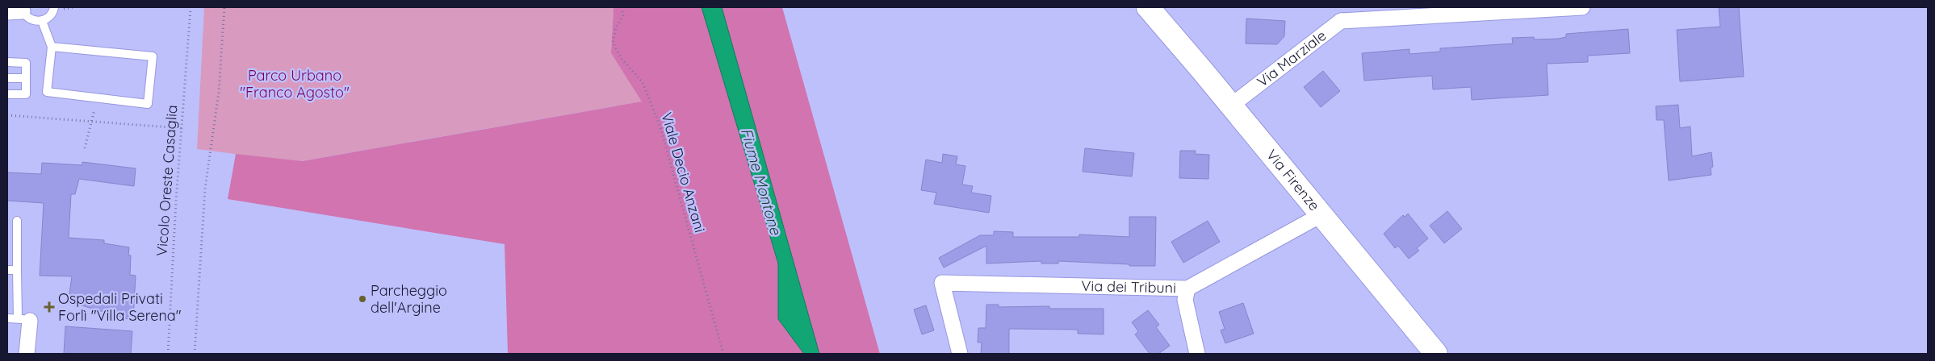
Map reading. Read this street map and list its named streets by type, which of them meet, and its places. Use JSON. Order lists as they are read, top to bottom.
{
  "streets": {
    "main road": ["Via Firenze"],
    "street": ["Via Marziale", "Via dei Tribuni"],
    "path": ["Viale Decio Anzani", "Vicolo Oreste Casaglia"]
  },
  "crossings": [
    ["Via Marziale", "Via Firenze"],
    ["Via Firenze", "Via dei Tribuni"]
  ],
  "water": ["Fiume Montone"],
  "parks": ["Parco Urbano \"Franco Agosto\""],
  "places": {
    "other": ["Parcheggio dell'Argine"],
    "health": ["Ospedali Privati Forlì \"Villa Serena\""]
  }
}
